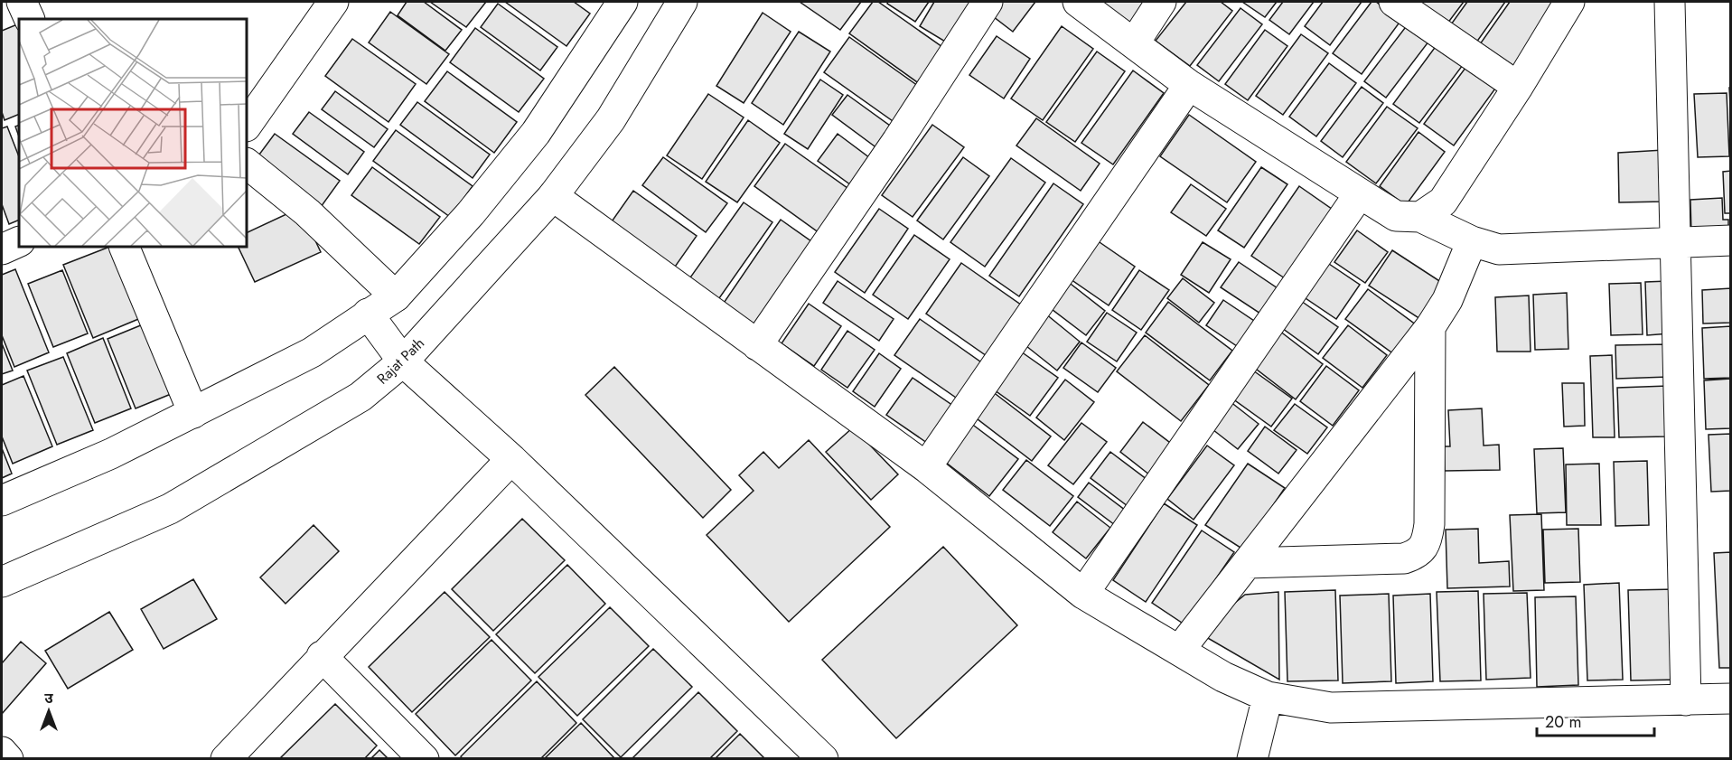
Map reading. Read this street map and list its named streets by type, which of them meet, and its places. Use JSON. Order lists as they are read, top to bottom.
{
  "streets": {
    "street": ["Rajat Path"]
  },
  "scale_bar": "20 m",
  "north": "top"
}
